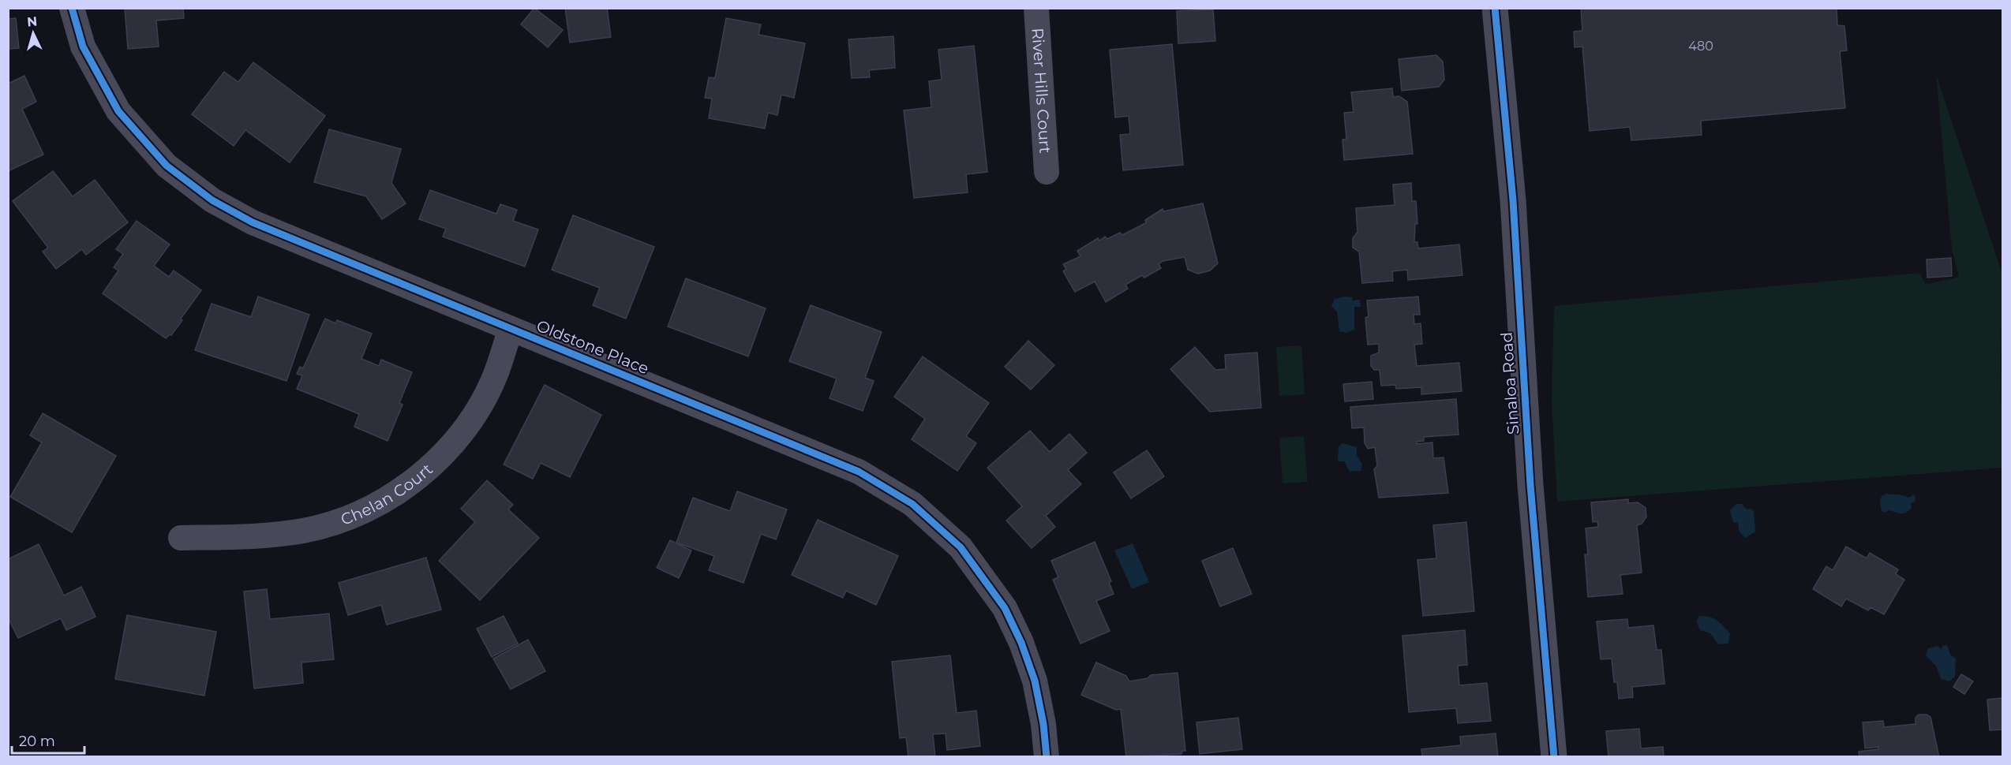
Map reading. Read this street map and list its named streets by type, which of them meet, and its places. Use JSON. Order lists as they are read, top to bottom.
{
  "streets": {
    "street": [
      "River Hills Court",
      "Oldstone Place",
      "Sinaloa Road",
      "Chelan Court"
    ]
  },
  "crossings": [
    ["Oldstone Place", "Chelan Court"]
  ],
  "house_numbers": ["480"],
  "scale_bar": "20 m",
  "north": "top"
}
